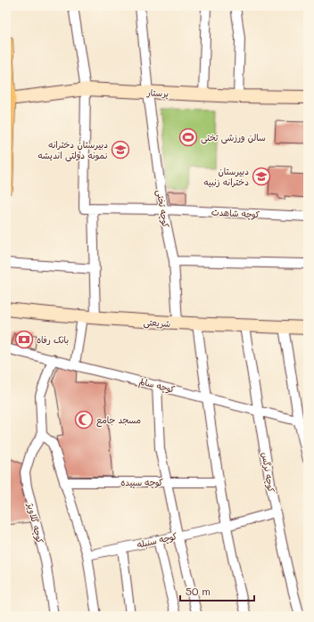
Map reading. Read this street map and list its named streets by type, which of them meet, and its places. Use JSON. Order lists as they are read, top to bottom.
{
  "streets": {
    "street": [
      "پرستار",
      "کوچه تختی",
      "کوچه شاهدت",
      "شریعتی",
      "کوچه سالم",
      "کوچه نرگس",
      "کوچه سپیده",
      "کوچه گلاویژ",
      "کوچه سنبله"
    ]
  },
  "crossings": [
    ["پرستار", "کوچه تختی"],
    ["کوچه تختی", "کوچه شاهدت"],
    ["کوچه تختی", "شریعتی"],
    ["شریعتی", "کوچه نرگس"],
    ["کوچه سالم", "کوچه نرگس"],
    ["کوچه نرگس", "کوچه سنبله"]
  ],
  "places": {
    "sports": ["سالن ورزشی تختی"],
    "school or university": ["دبیرستان دخترانه نمونه دولتی اندیشه", "دبیرستان دخترانه زنبیه"],
    "bank": ["بانک رفاه"],
    "mosque": ["مسجد جامع"]
  },
  "scale_bar": "50 m"
}
